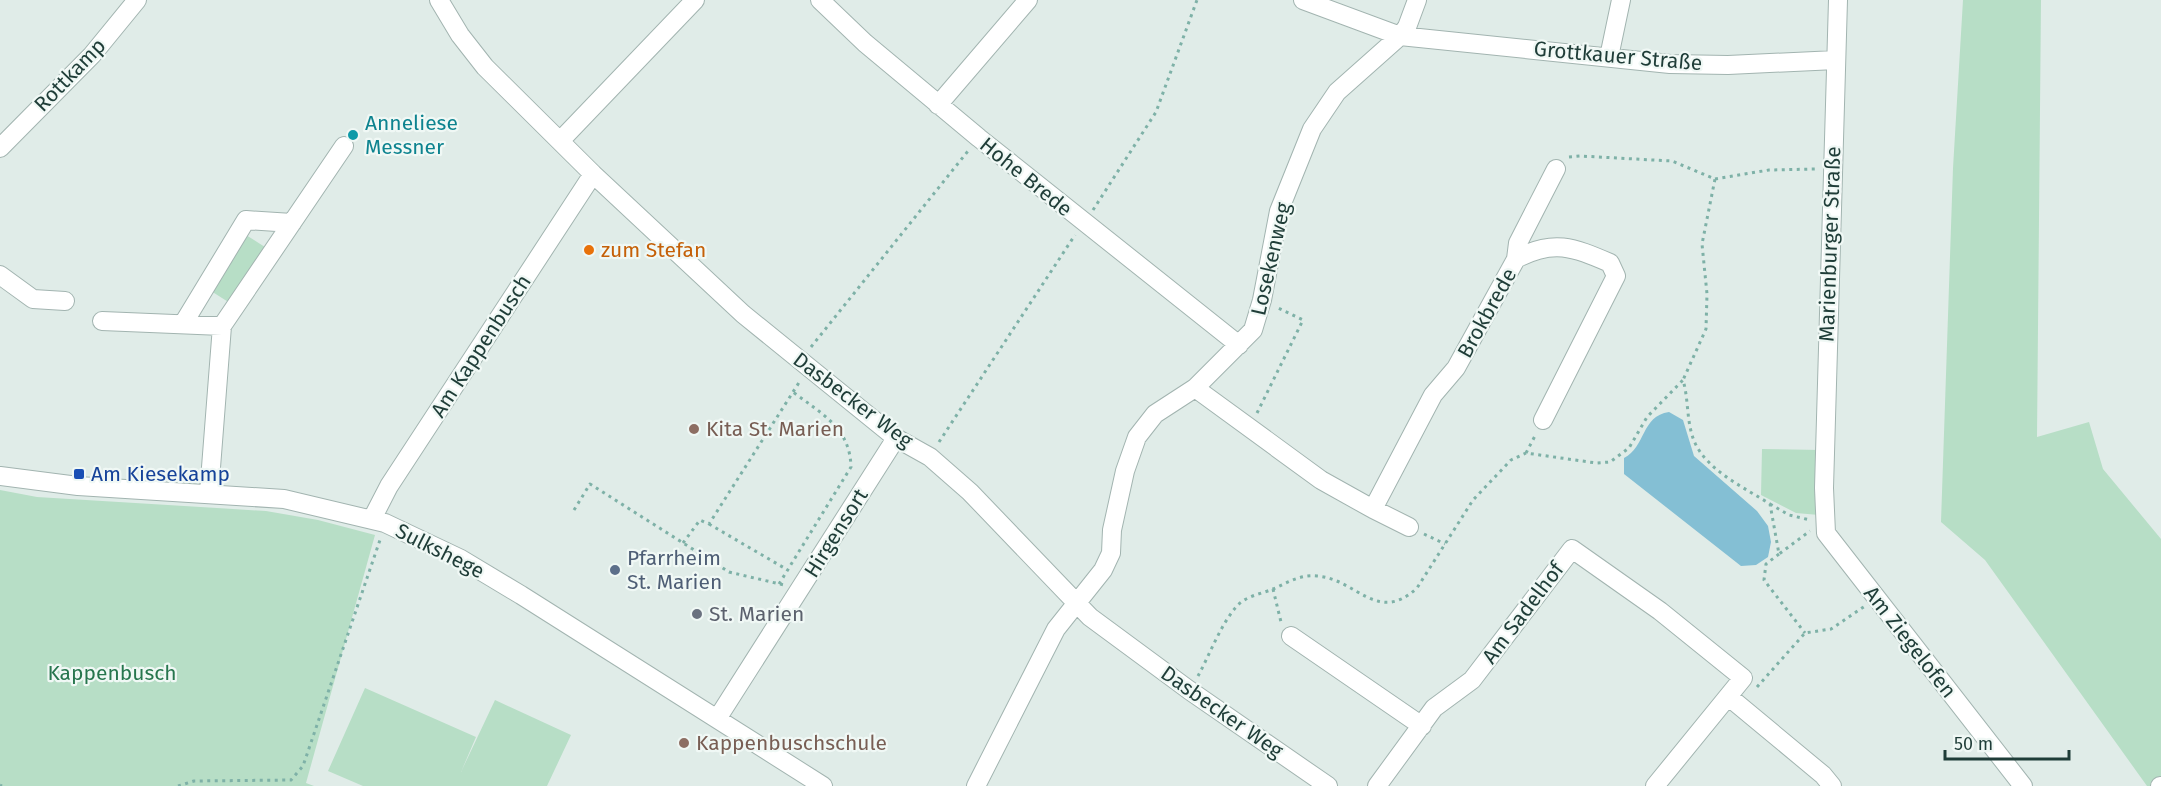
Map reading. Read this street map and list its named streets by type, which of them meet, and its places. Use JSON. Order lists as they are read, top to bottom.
{
  "streets": {
    "street": [
      "Grottkauer Straße",
      "Rottkamp",
      "Hohe Brede",
      "Marienburger Straße",
      "Losekenweg",
      "Brokbrede",
      "Am Kappenbusch",
      "Dasbecker Weg",
      "Hirgensort",
      "Sulkshege",
      "Am Sadelhof",
      "Am Ziegelofen"
    ]
  },
  "crossings": [
    ["Grottkauer Straße", "Marienburger Straße"],
    ["Grottkauer Straße", "Losekenweg"],
    ["Hohe Brede", "Losekenweg"],
    ["Marienburger Straße", "Am Ziegelofen"],
    ["Losekenweg", "Dasbecker Weg"],
    ["Am Kappenbusch", "Dasbecker Weg"],
    ["Am Kappenbusch", "Sulkshege"],
    ["Dasbecker Weg", "Hirgensort"],
    ["Hirgensort", "Sulkshege"]
  ],
  "parks": ["Kappenbusch"],
  "places": {
    "other": [
      "Anneliese Messner",
      "zum Stefan",
      "Kita St. Marien",
      "Pfarrheim St. Marien",
      "St. Marien",
      "Kappenbuschschule"
    ],
    "transit": ["Am Kiesekamp"]
  },
  "scale_bar": "50 m"
}
